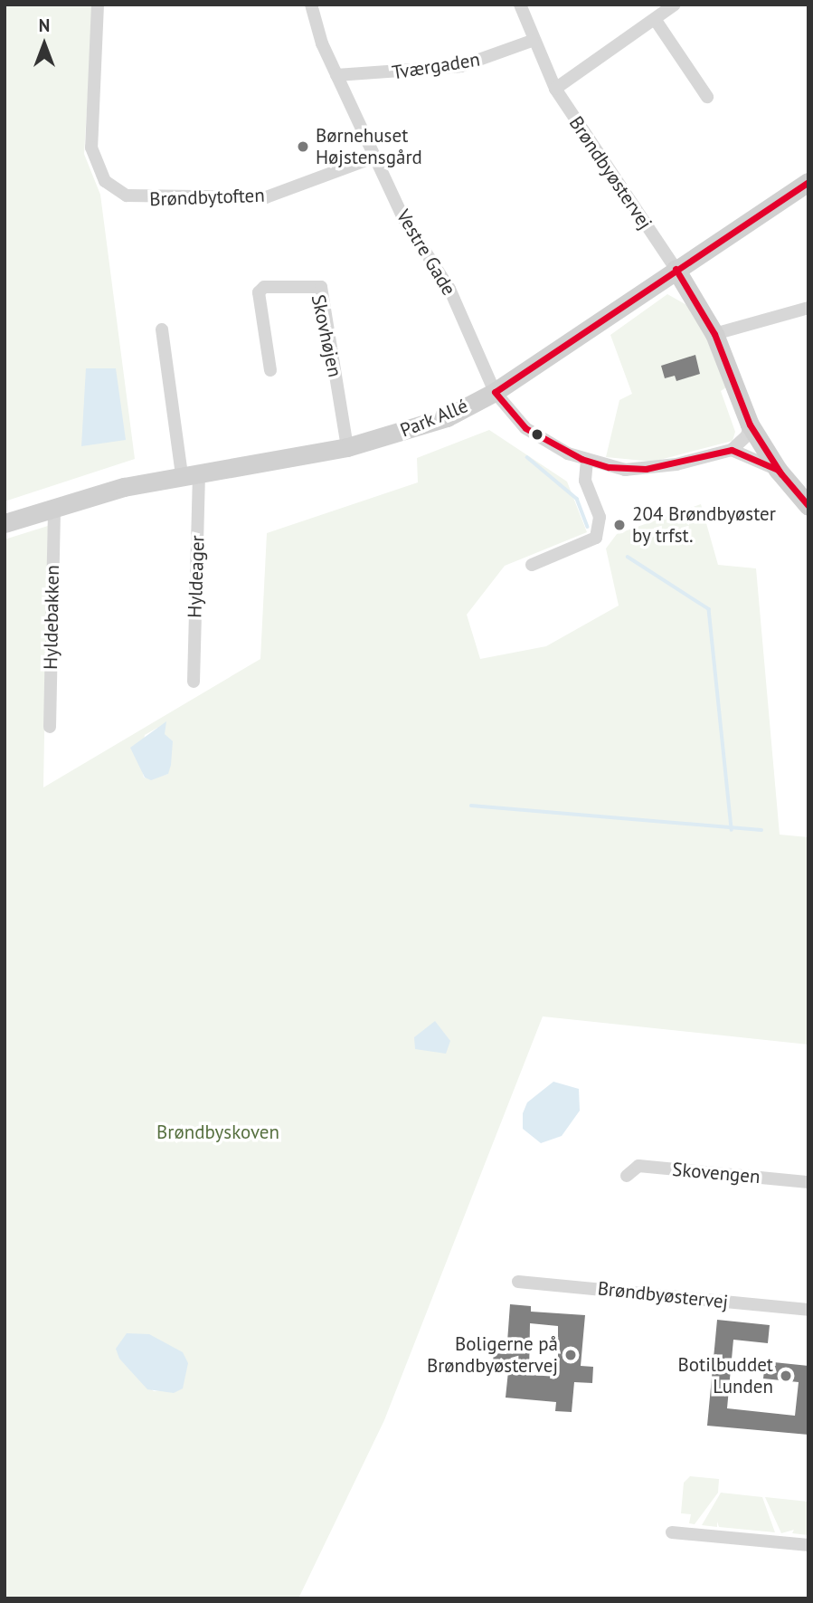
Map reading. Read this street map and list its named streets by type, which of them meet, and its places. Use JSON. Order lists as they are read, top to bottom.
{
  "streets": {
    "street": [
      "Tværgaden",
      "Brøndbyøstervej",
      "Brøndbytoften",
      "Vestre Gade",
      "Skovhøjen",
      "Park Allé",
      "Hyldeager",
      "Hyldebakken",
      "Skovengen"
    ]
  },
  "crossings": [
    ["Tværgaden", "Brøndbyøstervej"],
    ["Tværgaden", "Vestre Gade"],
    ["Brøndbyøstervej", "Park Allé"],
    ["Brøndbytoften", "Vestre Gade"],
    ["Vestre Gade", "Park Allé"],
    ["Skovhøjen", "Park Allé"],
    ["Park Allé", "Hyldeager"],
    ["Park Allé", "Hyldebakken"]
  ],
  "parks": ["Brøndbyskoven"],
  "places": [
    "Børnehuset Højstensgård",
    "204 Brøndbyøster by trfst.",
    "Boligerne på Brøndbyøstervej",
    "Botilbuddet Lunden"
  ],
  "north": "top"
}
